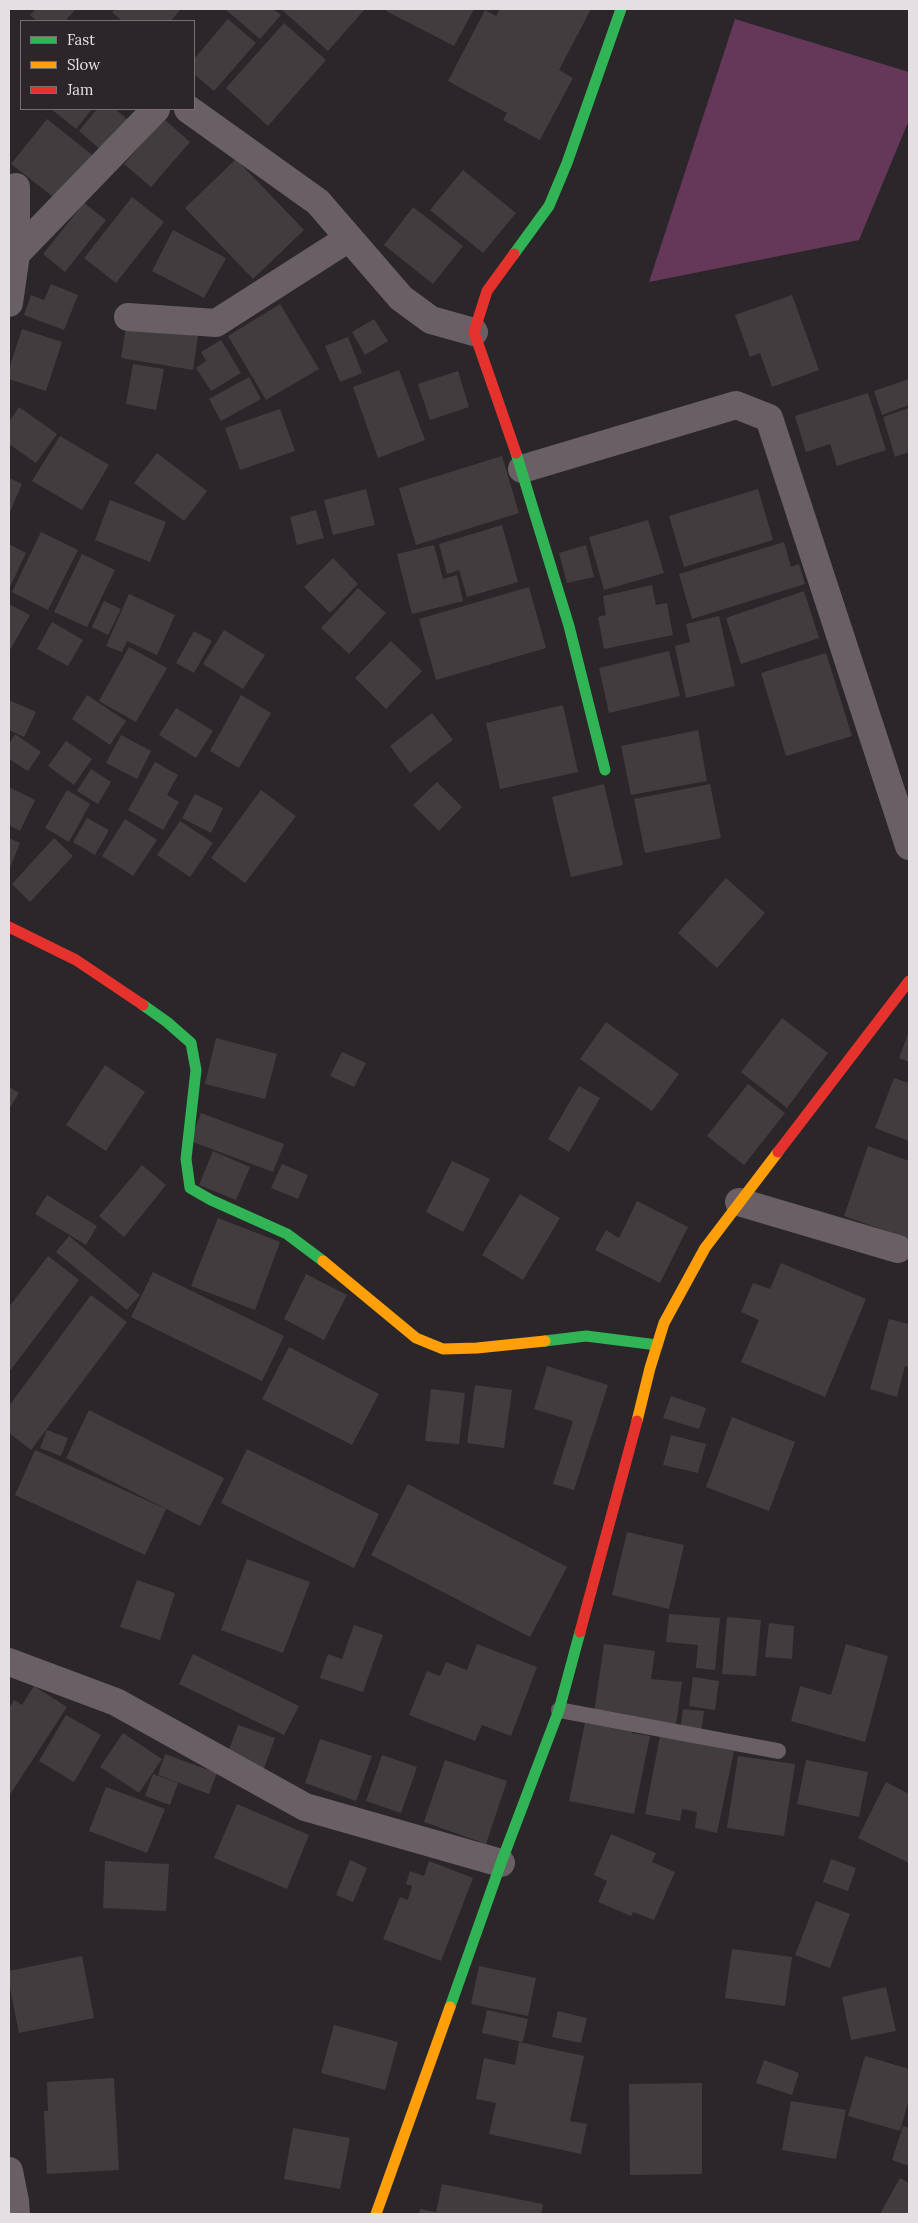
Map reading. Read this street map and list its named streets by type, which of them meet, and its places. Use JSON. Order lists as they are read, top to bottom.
{
  "legend": ["Fast", "Slow", "Jam"]
}
